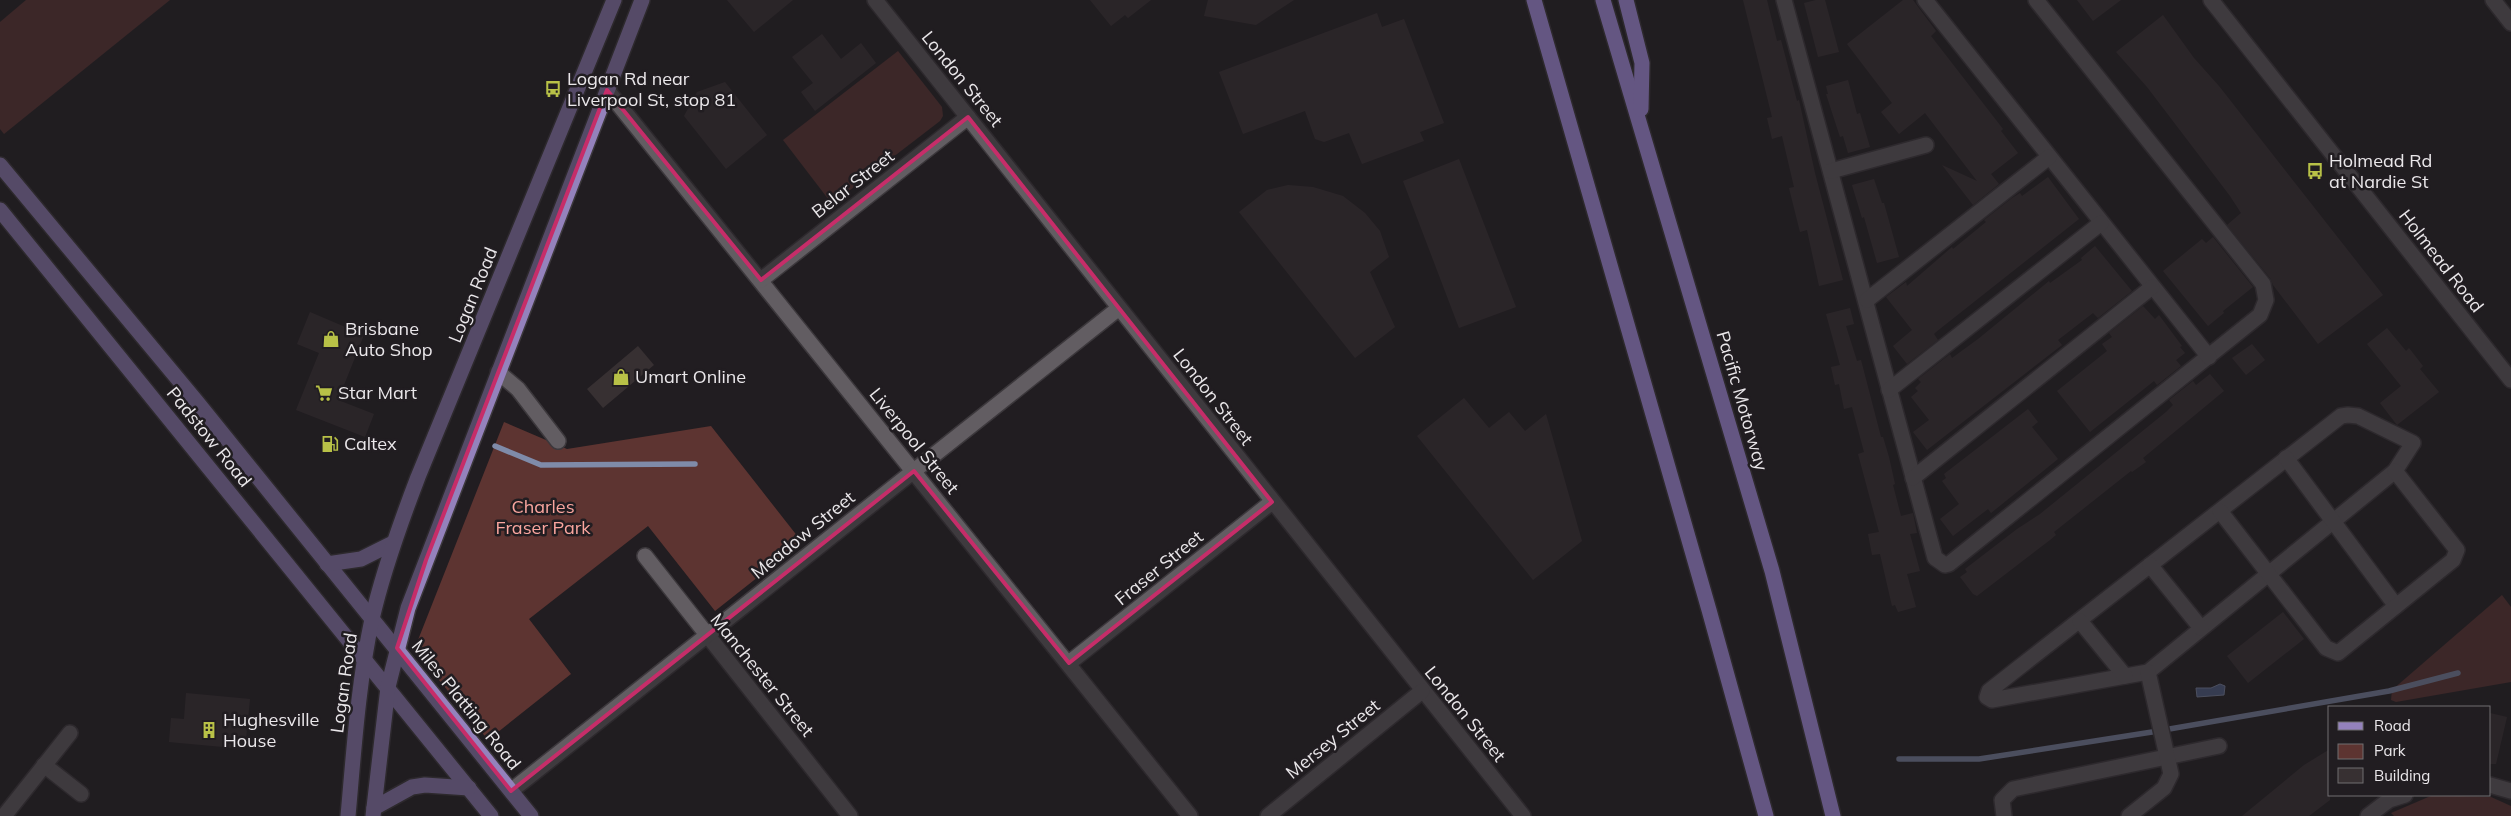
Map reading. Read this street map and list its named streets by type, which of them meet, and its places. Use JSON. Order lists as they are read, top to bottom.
{
  "streets": {
    "highway": ["Pacific Motorway"],
    "main road": ["Logan Road", "Padstow Road", "Miles Platting Road"],
    "street": [
      "London Street",
      "Belar Street",
      "Holmead Road",
      "Liverpool Street",
      "Meadow Street",
      "Fraser Street",
      "Manchester Street",
      "Mersey Street"
    ]
  },
  "crossings": [
    ["London Street", "Belar Street"],
    ["London Street", "Meadow Street"],
    ["London Street", "Fraser Street"],
    ["London Street", "Mersey Street"],
    ["Belar Street", "Liverpool Street"],
    ["Logan Road", "Padstow Road"],
    ["Logan Road", "Miles Platting Road"],
    ["Padstow Road", "Miles Platting Road"],
    ["Liverpool Street", "Meadow Street"],
    ["Liverpool Street", "Fraser Street"],
    ["Meadow Street", "Manchester Street"],
    ["Meadow Street", "Miles Platting Road"]
  ],
  "parks": ["Charles Fraser Park"],
  "places": {
    "bus stop": ["Logan Rd near Liverpool St, stop 81", "Holmead Rd at Nardie St"],
    "shop": ["Brisbane Auto Shop", "Umart Online"],
    "supermarket": ["Star Mart"],
    "fuel station": ["Caltex"],
    "building": ["Hughesville House"]
  },
  "legend": ["Road", "Park", "Building"]
}
